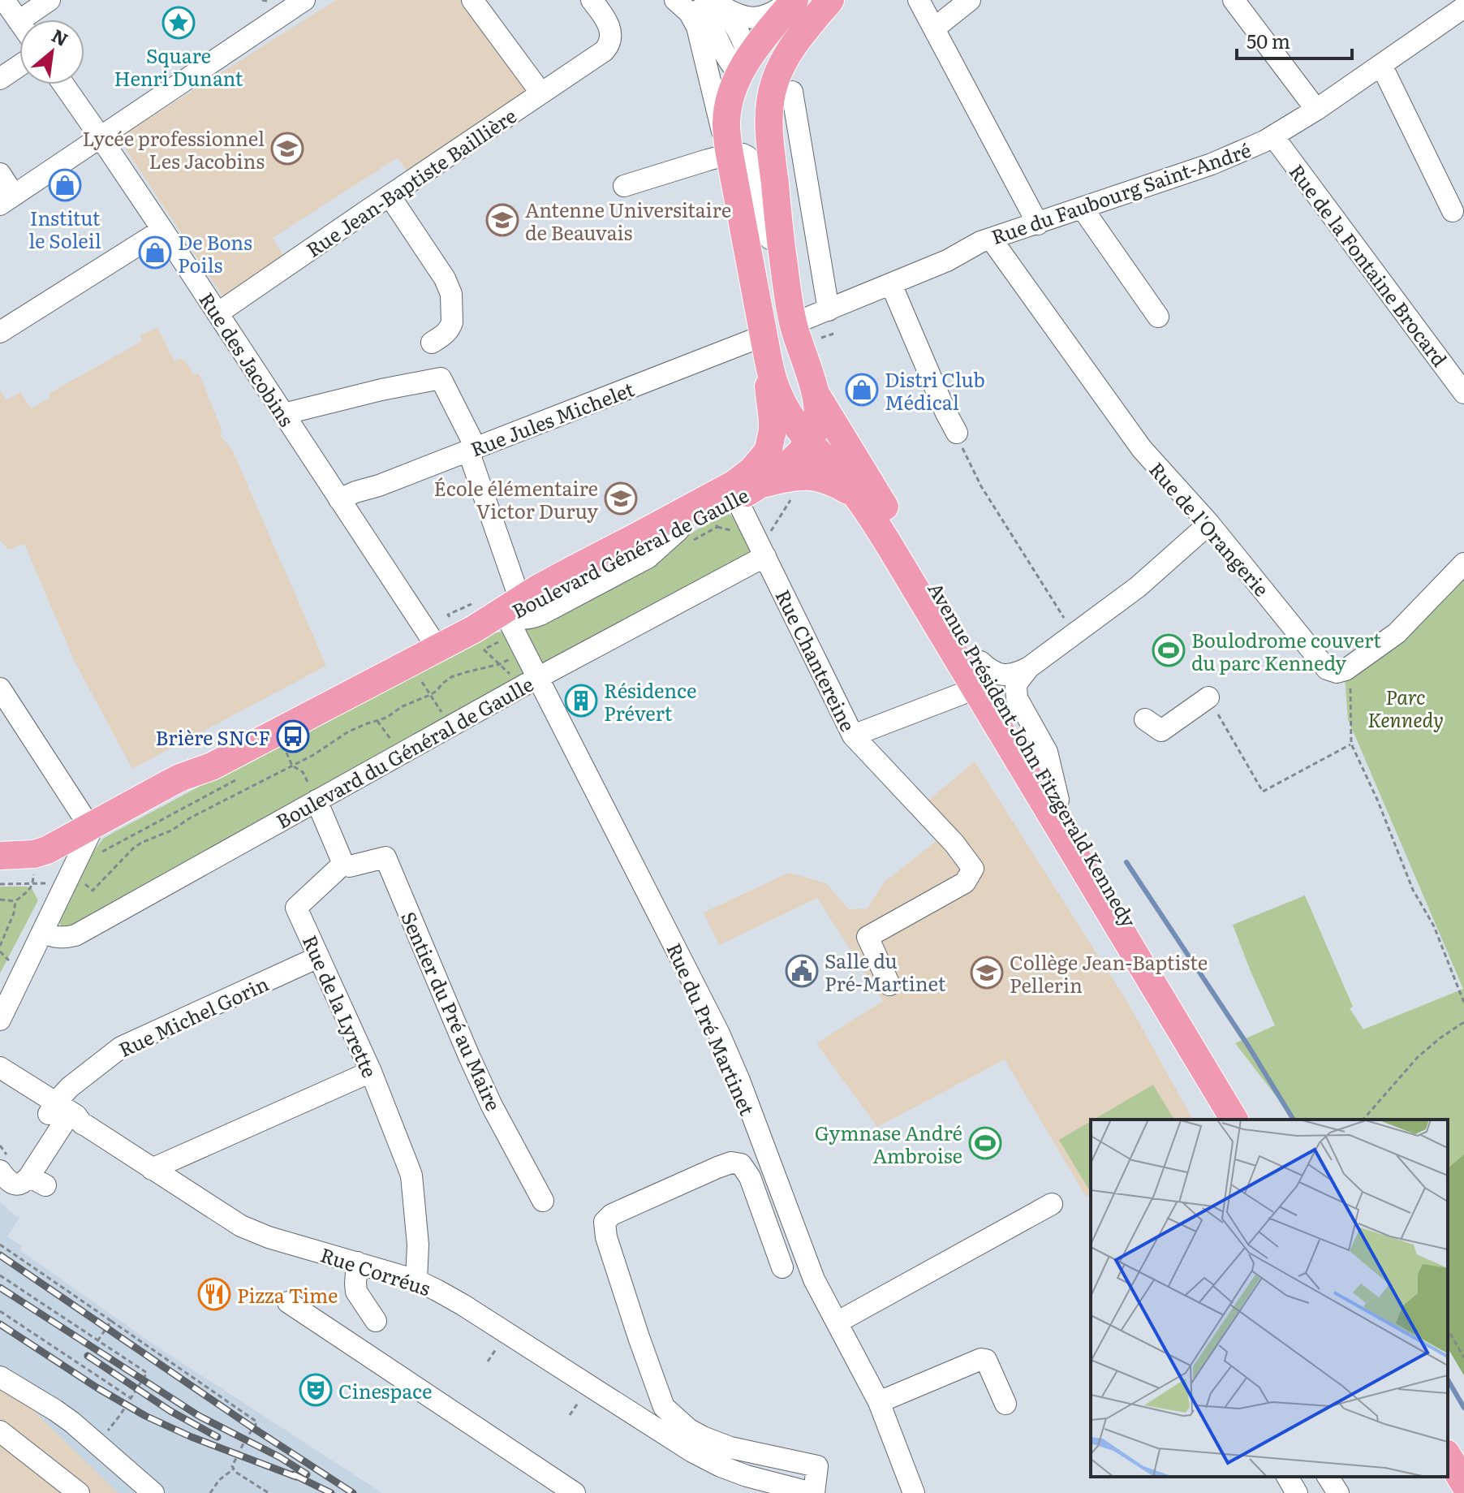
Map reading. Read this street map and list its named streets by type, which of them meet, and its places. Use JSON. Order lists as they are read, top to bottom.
{
  "streets": {
    "main road": ["Boulevard Général de Gaulle", "Avenue Président John Fitzgerald Kennedy"],
    "street": [
      "Rue Jean-Baptiste Baillière",
      "Rue du Faubourg Saint-André",
      "Rue de la Fontaine Brocard",
      "Rue des Jacobins",
      "Rue Jules Michelet",
      "Rue de l'Orangerie",
      "Rue Chantereine",
      "Boulevard du Général de Gaulle",
      "Rue de la Lyrette",
      "Sentier du Pré au Maire",
      "Rue Michel Gorin",
      "Rue du Pré Martinet",
      "Rue Corréus"
    ]
  },
  "crossings": [
    ["Rue Jean-Baptiste Baillière", "Rue des Jacobins"],
    ["Rue du Faubourg Saint-André", "Rue de la Fontaine Brocard"],
    ["Rue du Faubourg Saint-André", "Rue de l'Orangerie"],
    ["Rue des Jacobins", "Rue Jules Michelet"],
    ["Rue des Jacobins", "Rue du Pré Martinet"],
    ["Rue Jules Michelet", "Avenue Président John Fitzgerald Kennedy"],
    ["Rue Jules Michelet", "Rue du Pré Martinet"],
    ["Boulevard Général de Gaulle", "Rue Chantereine"],
    ["Boulevard Général de Gaulle", "Avenue Président John Fitzgerald Kennedy"],
    ["Boulevard Général de Gaulle", "Rue du Pré Martinet"],
    ["Rue Chantereine", "Boulevard du Général de Gaulle"],
    ["Boulevard du Général de Gaulle", "Rue du Pré Martinet"],
    ["Rue de la Lyrette", "Sentier du Pré au Maire"],
    ["Rue de la Lyrette", "Rue Michel Gorin"],
    ["Rue de la Lyrette", "Rue Corréus"],
    ["Rue Michel Gorin", "Rue Corréus"]
  ],
  "parks": ["Parc Kennedy"],
  "places": {
    "place": ["Square Henri Dunant"],
    "school or university": [
      "Lycée professionnel Les Jacobins",
      "Antenne Universitaire de Beauvais",
      "École élémentaire Victor Duruy",
      "Collège Jean-Baptiste Pellerin"
    ],
    "shop": ["Institut le Soleil", "De Bons Poils", "Distri Club Médical"],
    "sports": ["Boulodrome couvert du parc Kennedy", "Gymnase André Ambroise"],
    "building": ["Résidence Prévert"],
    "bus stop": ["Brière SNCF"],
    "public building": ["Salle du Pré-Martinet"],
    "restaurant": ["Pizza Time"],
    "theatre": ["Cinespace"]
  },
  "scale_bar": "50 m",
  "north": "top right"
}
